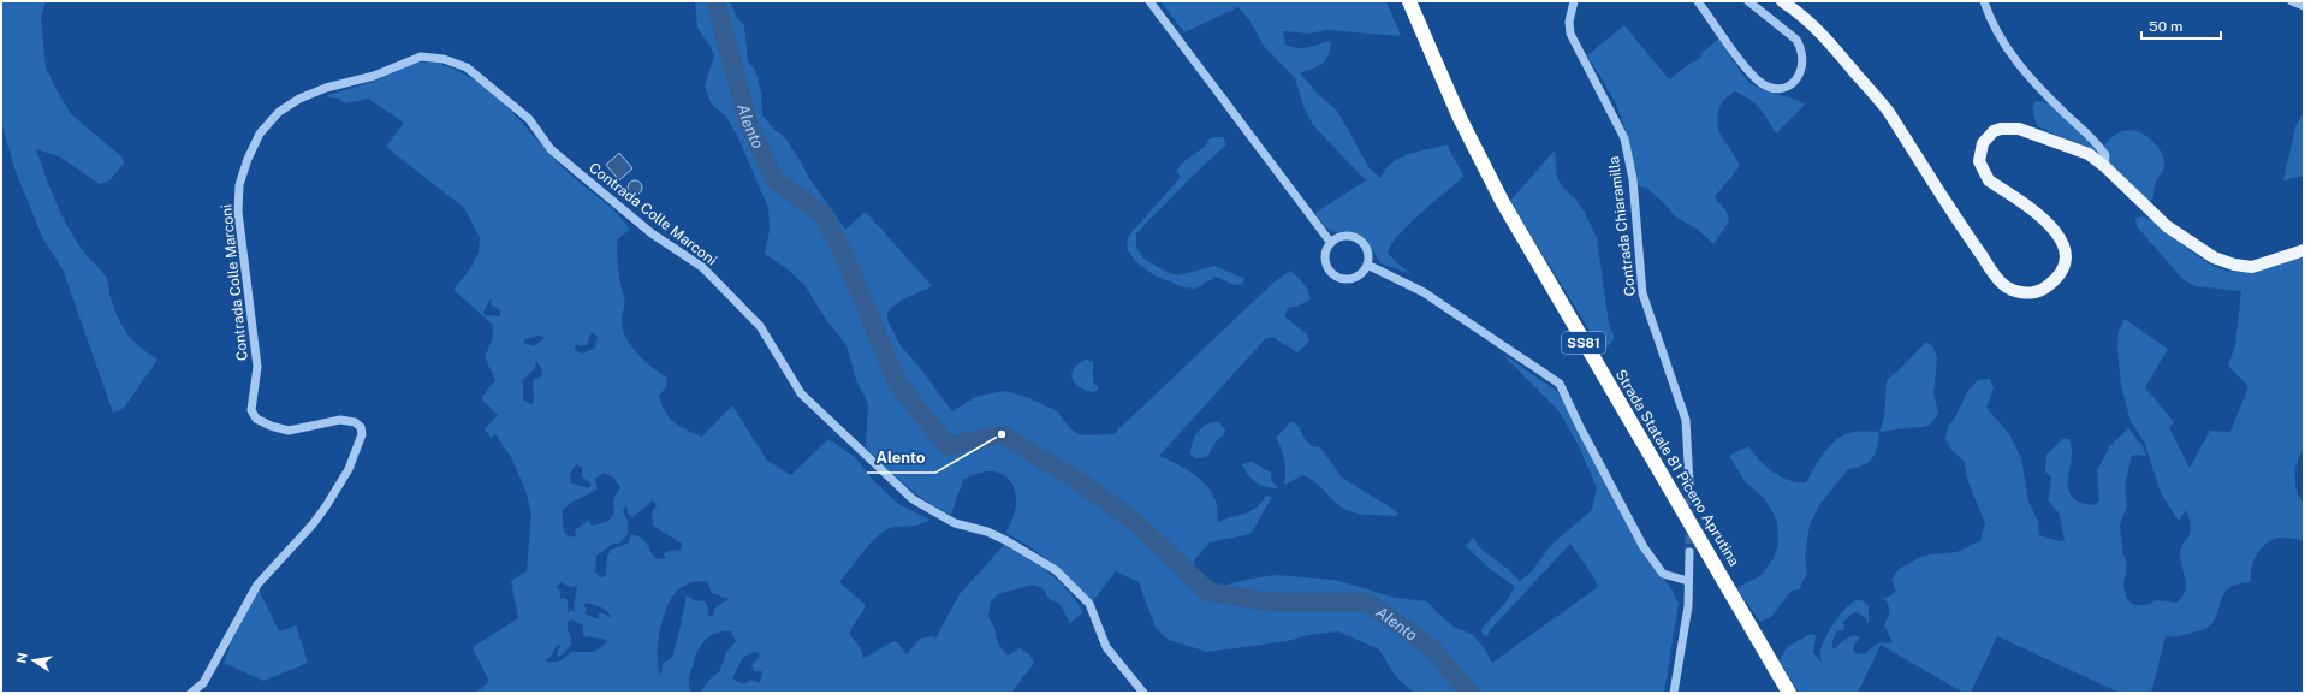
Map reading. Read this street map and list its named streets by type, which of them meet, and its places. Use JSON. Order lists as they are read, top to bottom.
{
  "streets": {
    "highway": ["SS81", "Strada Statale 81 Piceno Aprutina"],
    "street": ["Contrada Colle Marconi", "Contrada Chiaramilla"]
  },
  "water": ["Alento"],
  "places": ["Alento"],
  "scale_bar": "50 m",
  "north": "left"
}
